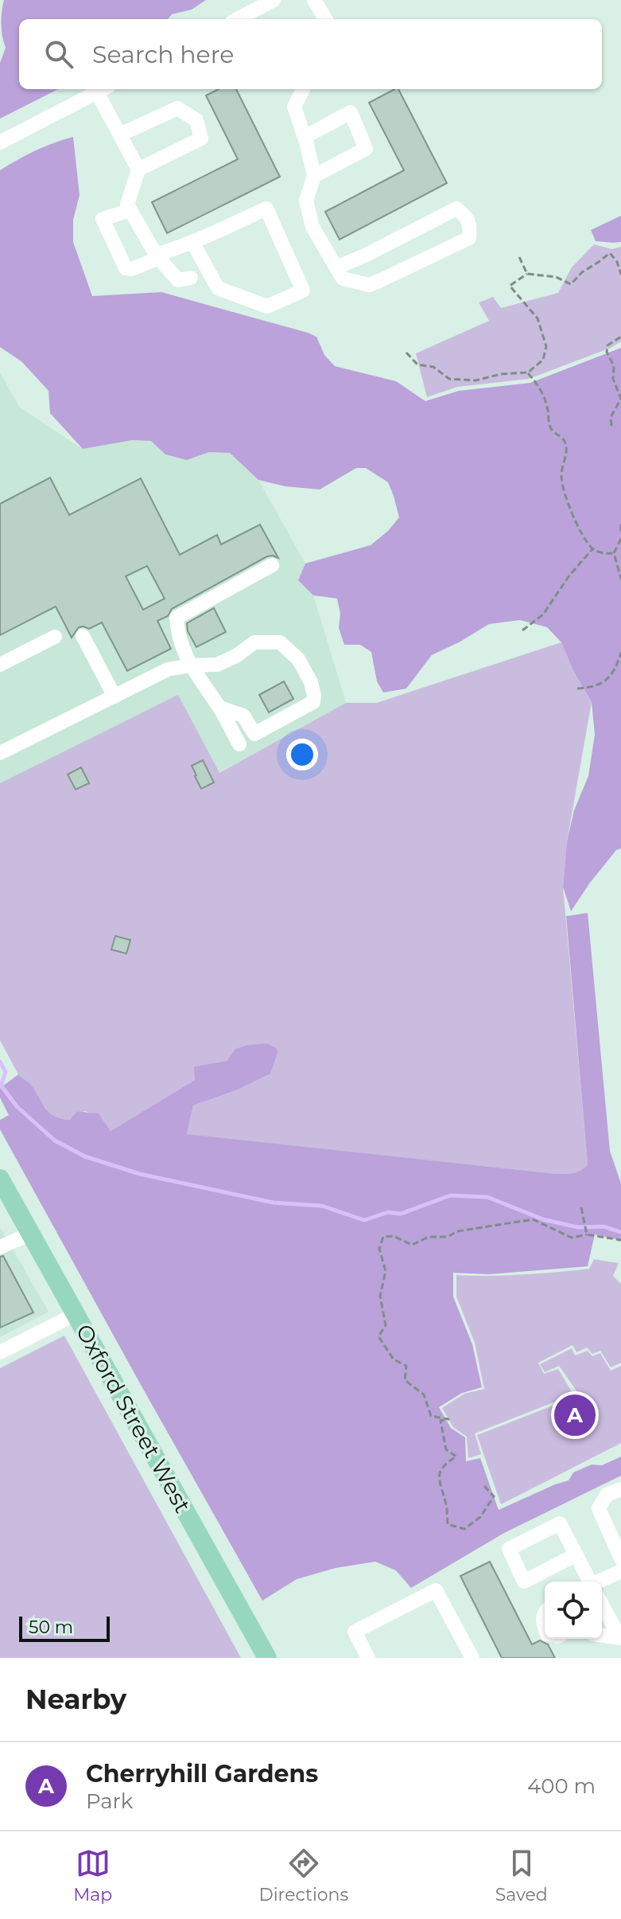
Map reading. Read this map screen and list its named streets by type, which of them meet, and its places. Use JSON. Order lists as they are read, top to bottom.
{
  "streets": {
    "main road": ["Oxford Street West"]
  },
  "scale_bar": "50 m",
  "page": {
    "search": "Search here",
    "pins": "A",
    "scale": "50 m",
    "heading": "Nearby",
    "list": [
      {
        "mark": "A",
        "name": "Cherryhill Gardens",
        "note": "Park",
        "value": "400 m"
      }
    ],
    "nav": ["Map", "Directions", "Saved"]
  }
}
